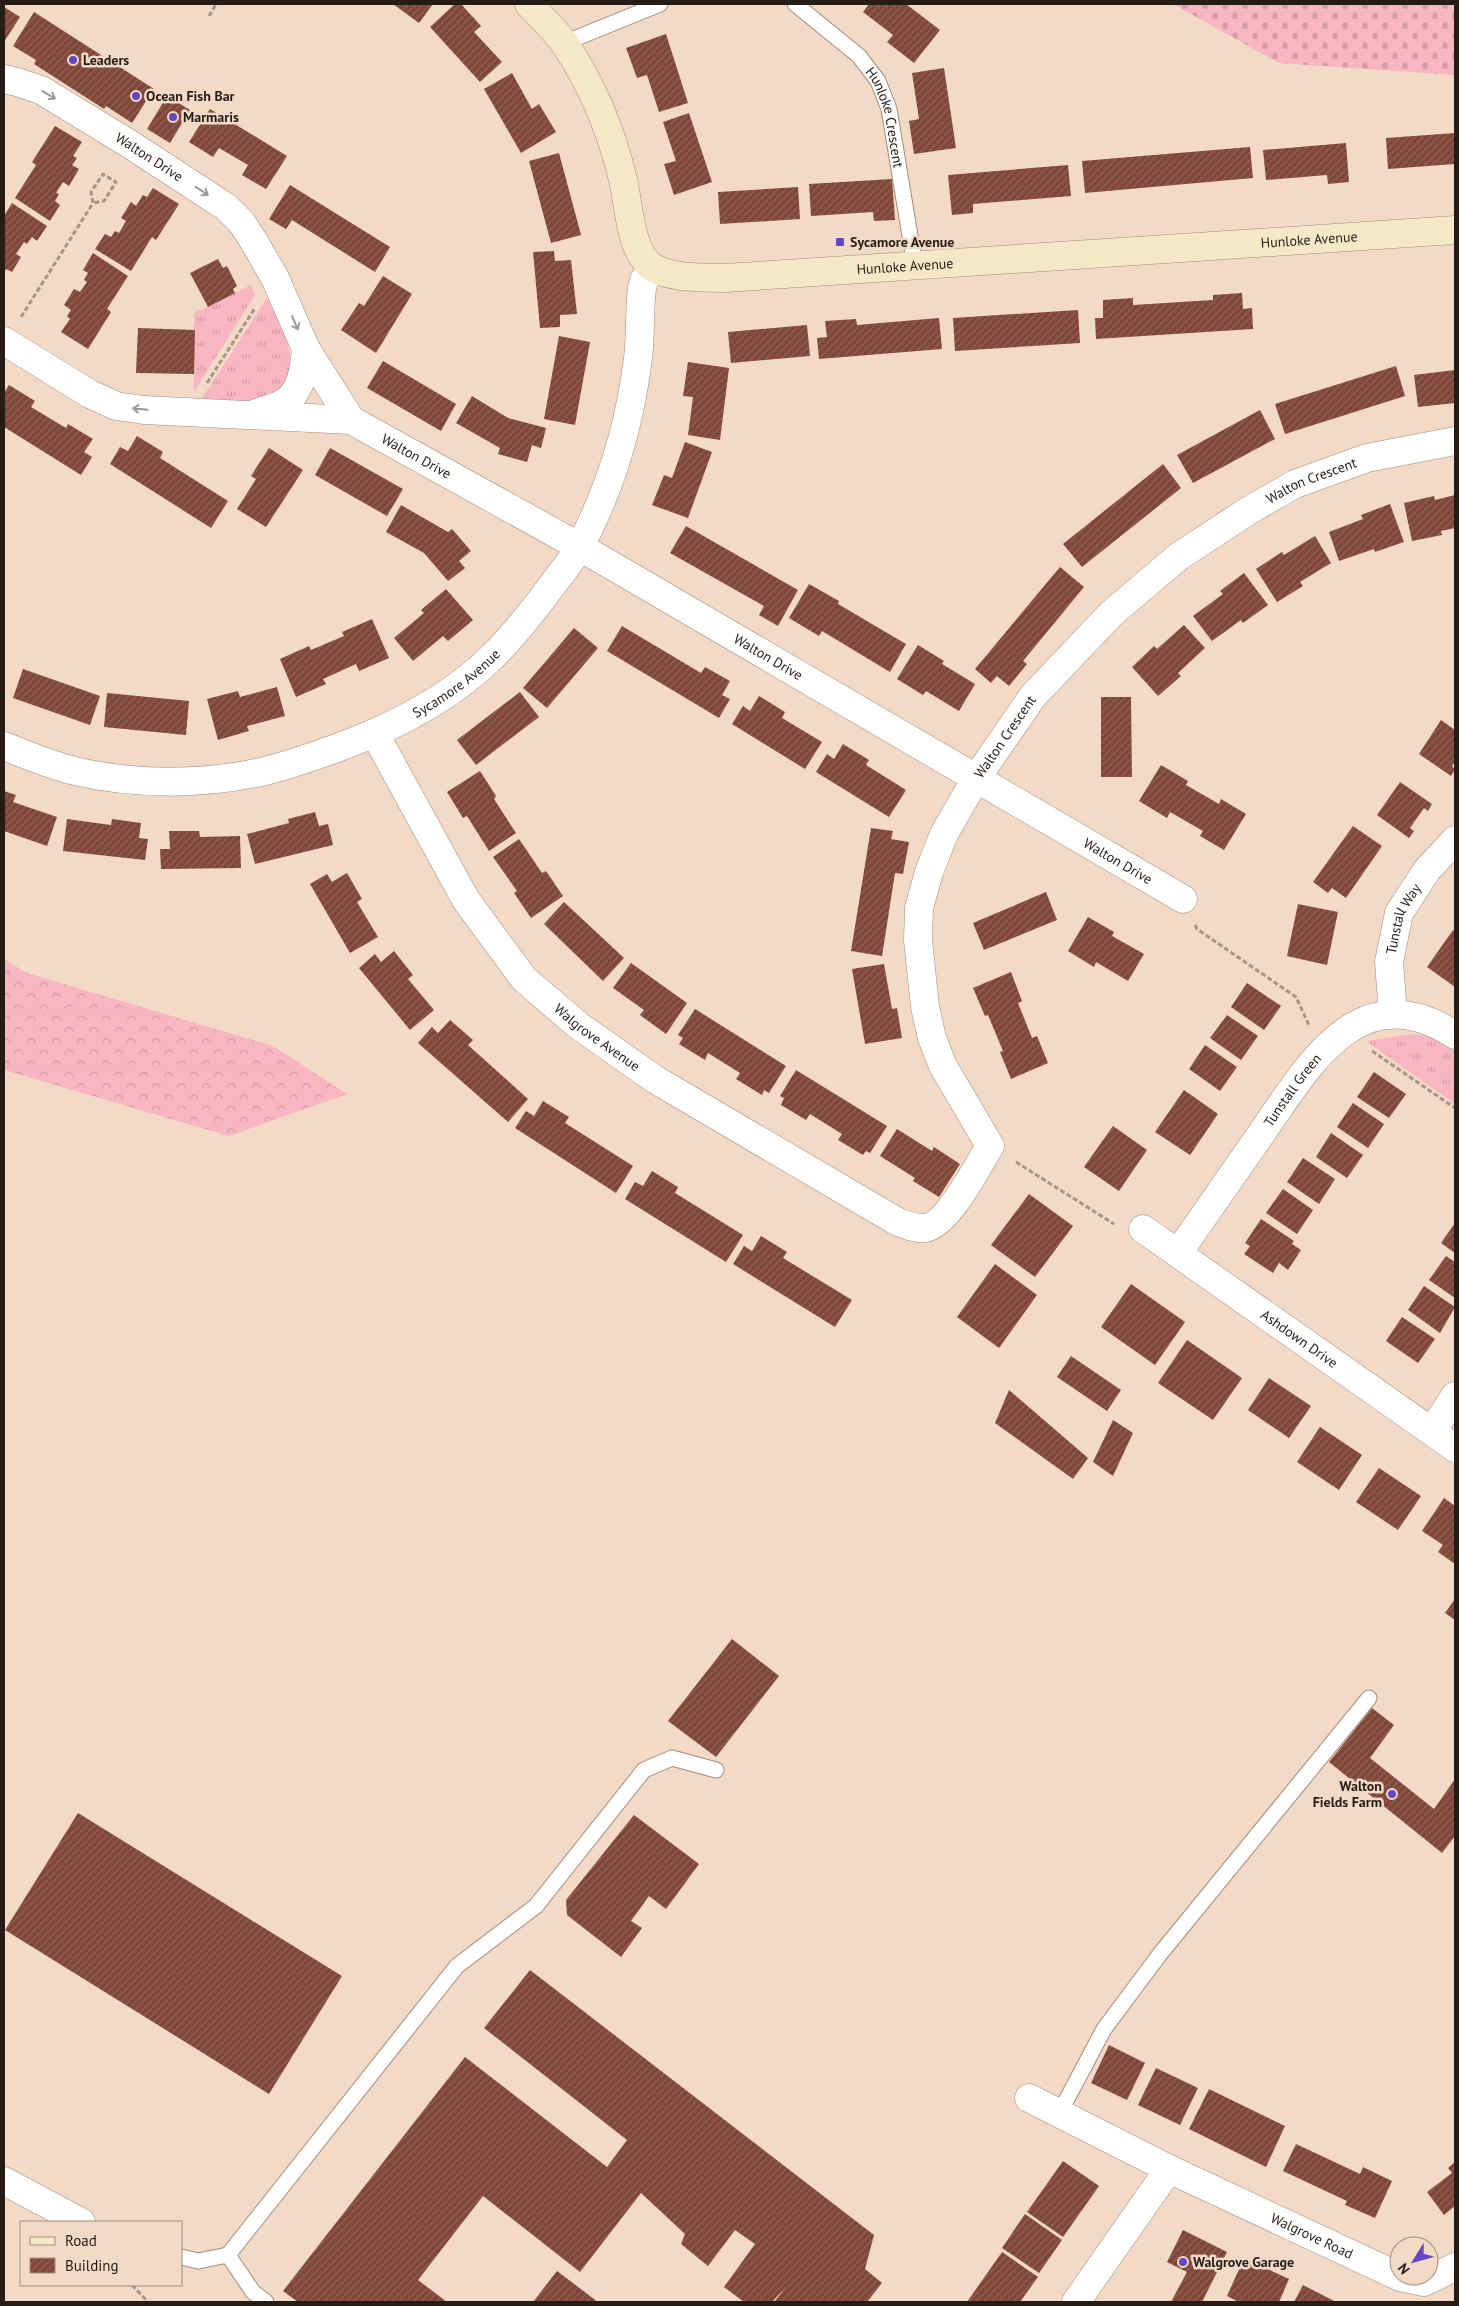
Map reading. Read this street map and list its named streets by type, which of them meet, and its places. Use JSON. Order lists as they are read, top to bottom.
{
  "streets": {
    "street": [
      "Walton Drive",
      "Hunloke Avenue",
      "Walton Crescent",
      "Sycamore Avenue",
      "Tunstall Way",
      "Walgrove Avenue",
      "Tunstall Green",
      "Ashdown Drive",
      "Walgrove Road"
    ],
    "lane": ["Hunloke Crescent"]
  },
  "crossings": [
    ["Hunloke Crescent", "Hunloke Avenue"],
    ["Walton Drive", "Walton Crescent"],
    ["Walton Drive", "Sycamore Avenue"],
    ["Hunloke Avenue", "Sycamore Avenue"],
    ["Walton Crescent", "Walgrove Avenue"],
    ["Sycamore Avenue", "Walgrove Avenue"],
    ["Tunstall Way", "Tunstall Green"],
    ["Tunstall Green", "Ashdown Drive"]
  ],
  "places": {
    "other": [
      "Leaders",
      "Ocean Fish Bar",
      "Marmaris",
      "Walton Fields Farm",
      "Walgrove Garage"
    ],
    "transit": ["Sycamore Avenue"]
  },
  "legend": ["Road", "Building"],
  "north": "bottom left"
}
